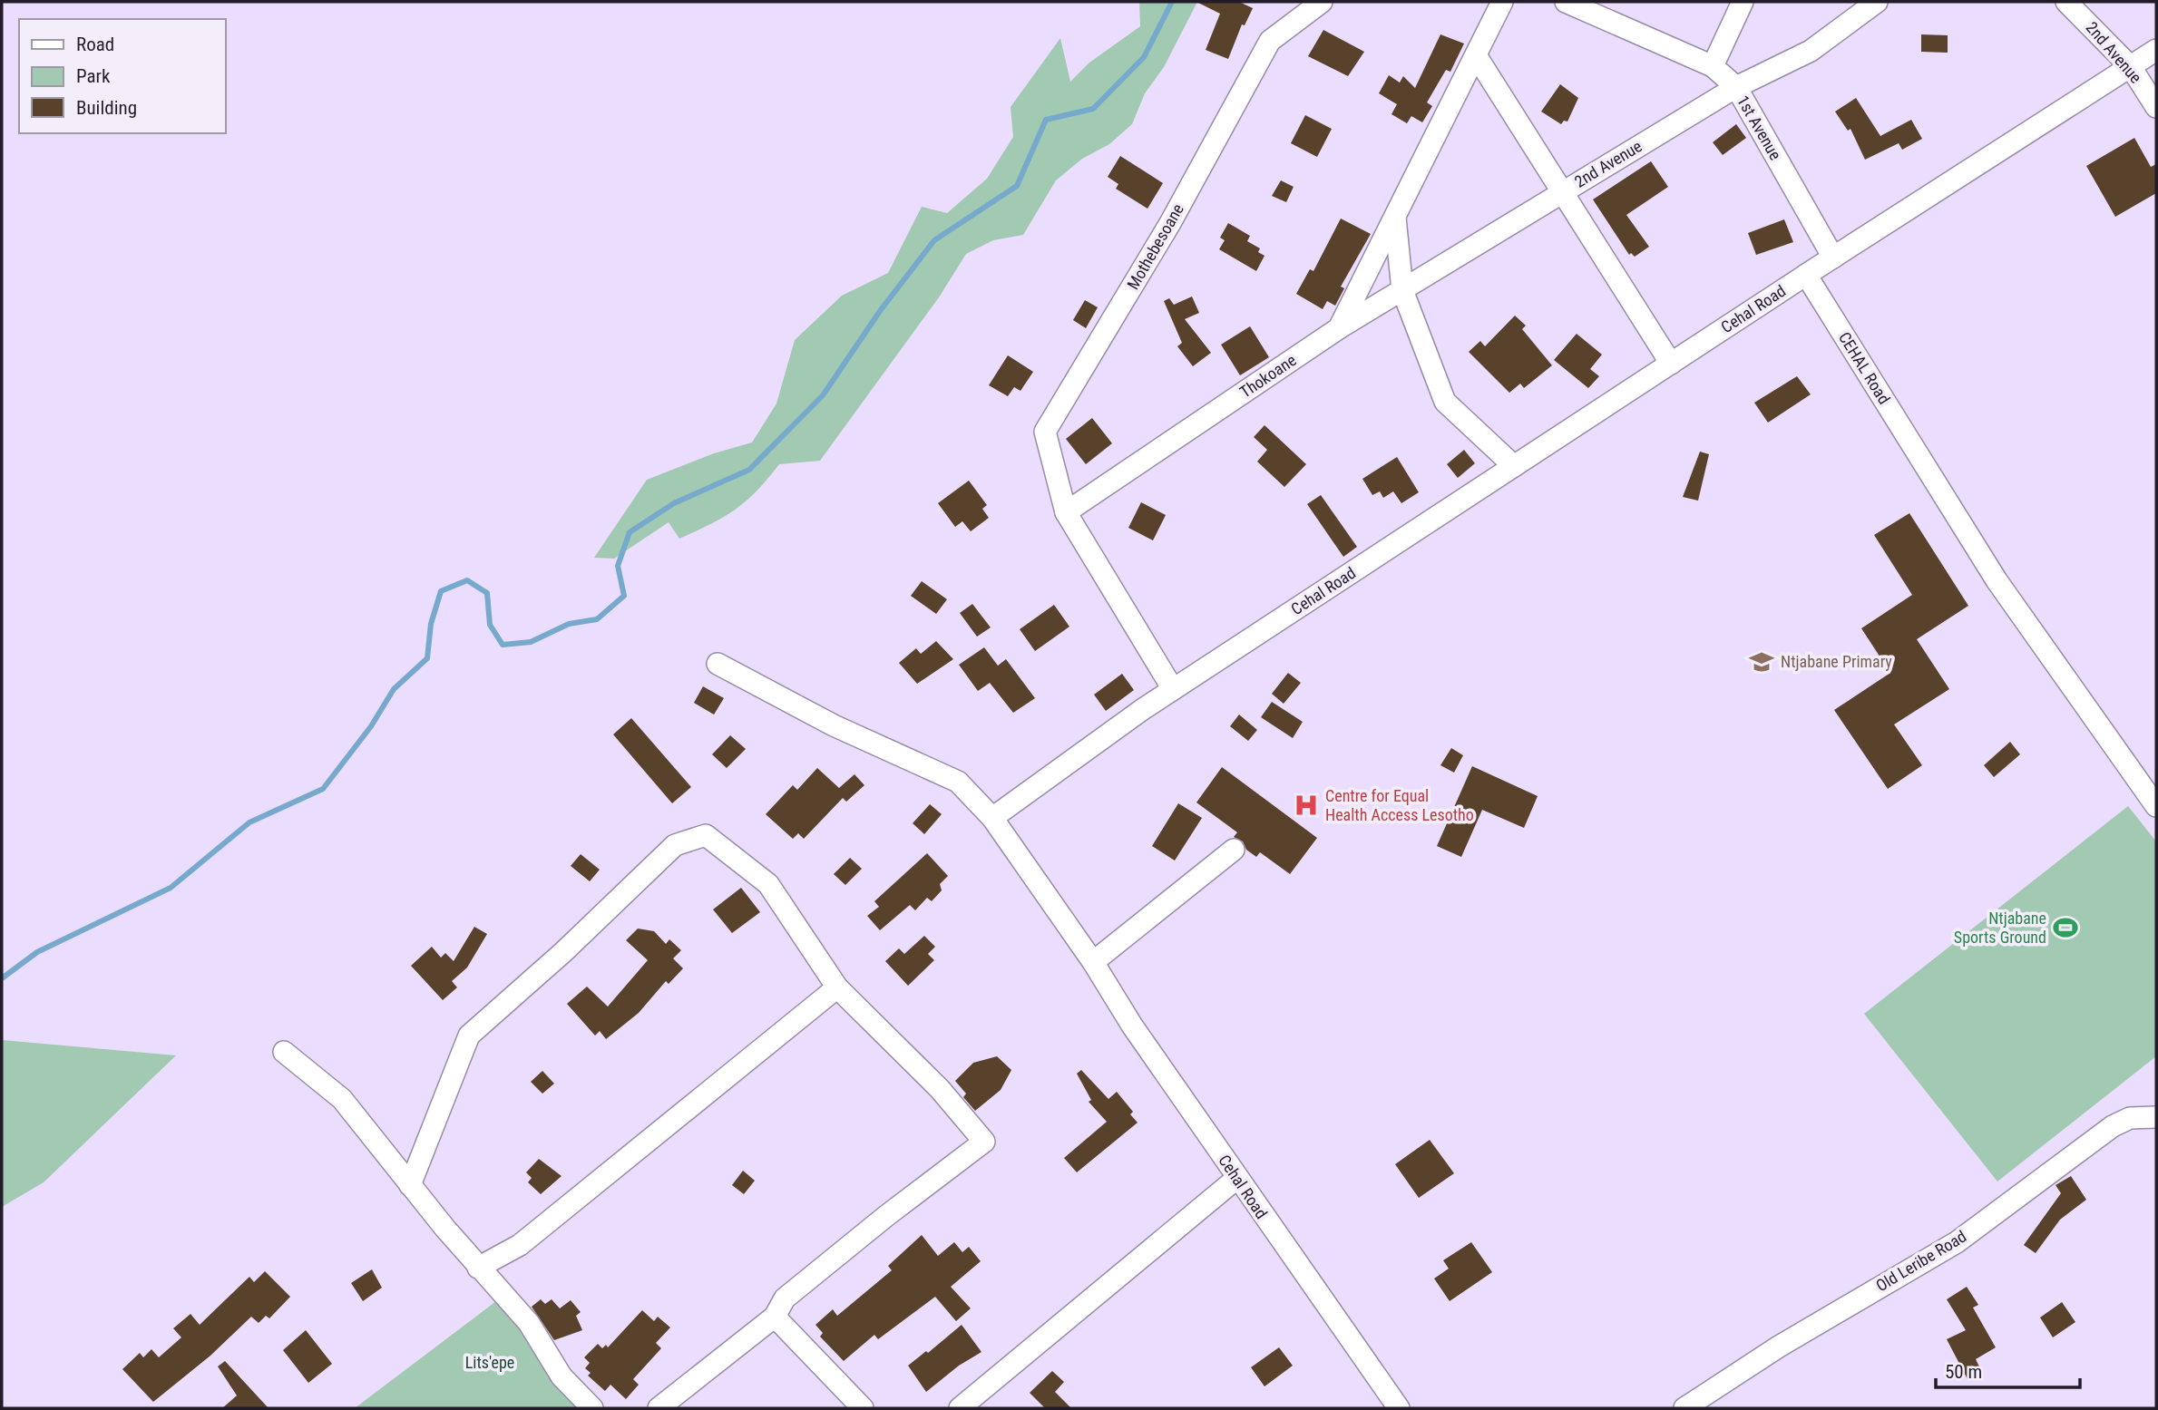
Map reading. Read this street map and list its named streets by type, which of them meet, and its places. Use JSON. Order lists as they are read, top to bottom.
{
  "streets": {
    "street": [
      "2nd Avenue",
      "1st Avenue",
      "Mothebesoane",
      "Cehal Road",
      "CEHAL Road",
      "Thokoane",
      "Old Leribe Road"
    ]
  },
  "crossings": [
    ["2nd Avenue", "1st Avenue"],
    ["2nd Avenue", "Thokoane"],
    ["Mothebesoane", "Thokoane"],
    ["Cehal Road", "CEHAL Road"]
  ],
  "parks": ["Lits'epe"],
  "places": {
    "school or university": ["Ntjabane Primary"],
    "hospital": ["Centre for Equal Health Access Lesotho"],
    "sports": ["Ntjabane Sports Ground"]
  },
  "legend": ["Road", "Park", "Building"],
  "scale_bar": "50 m"
}
